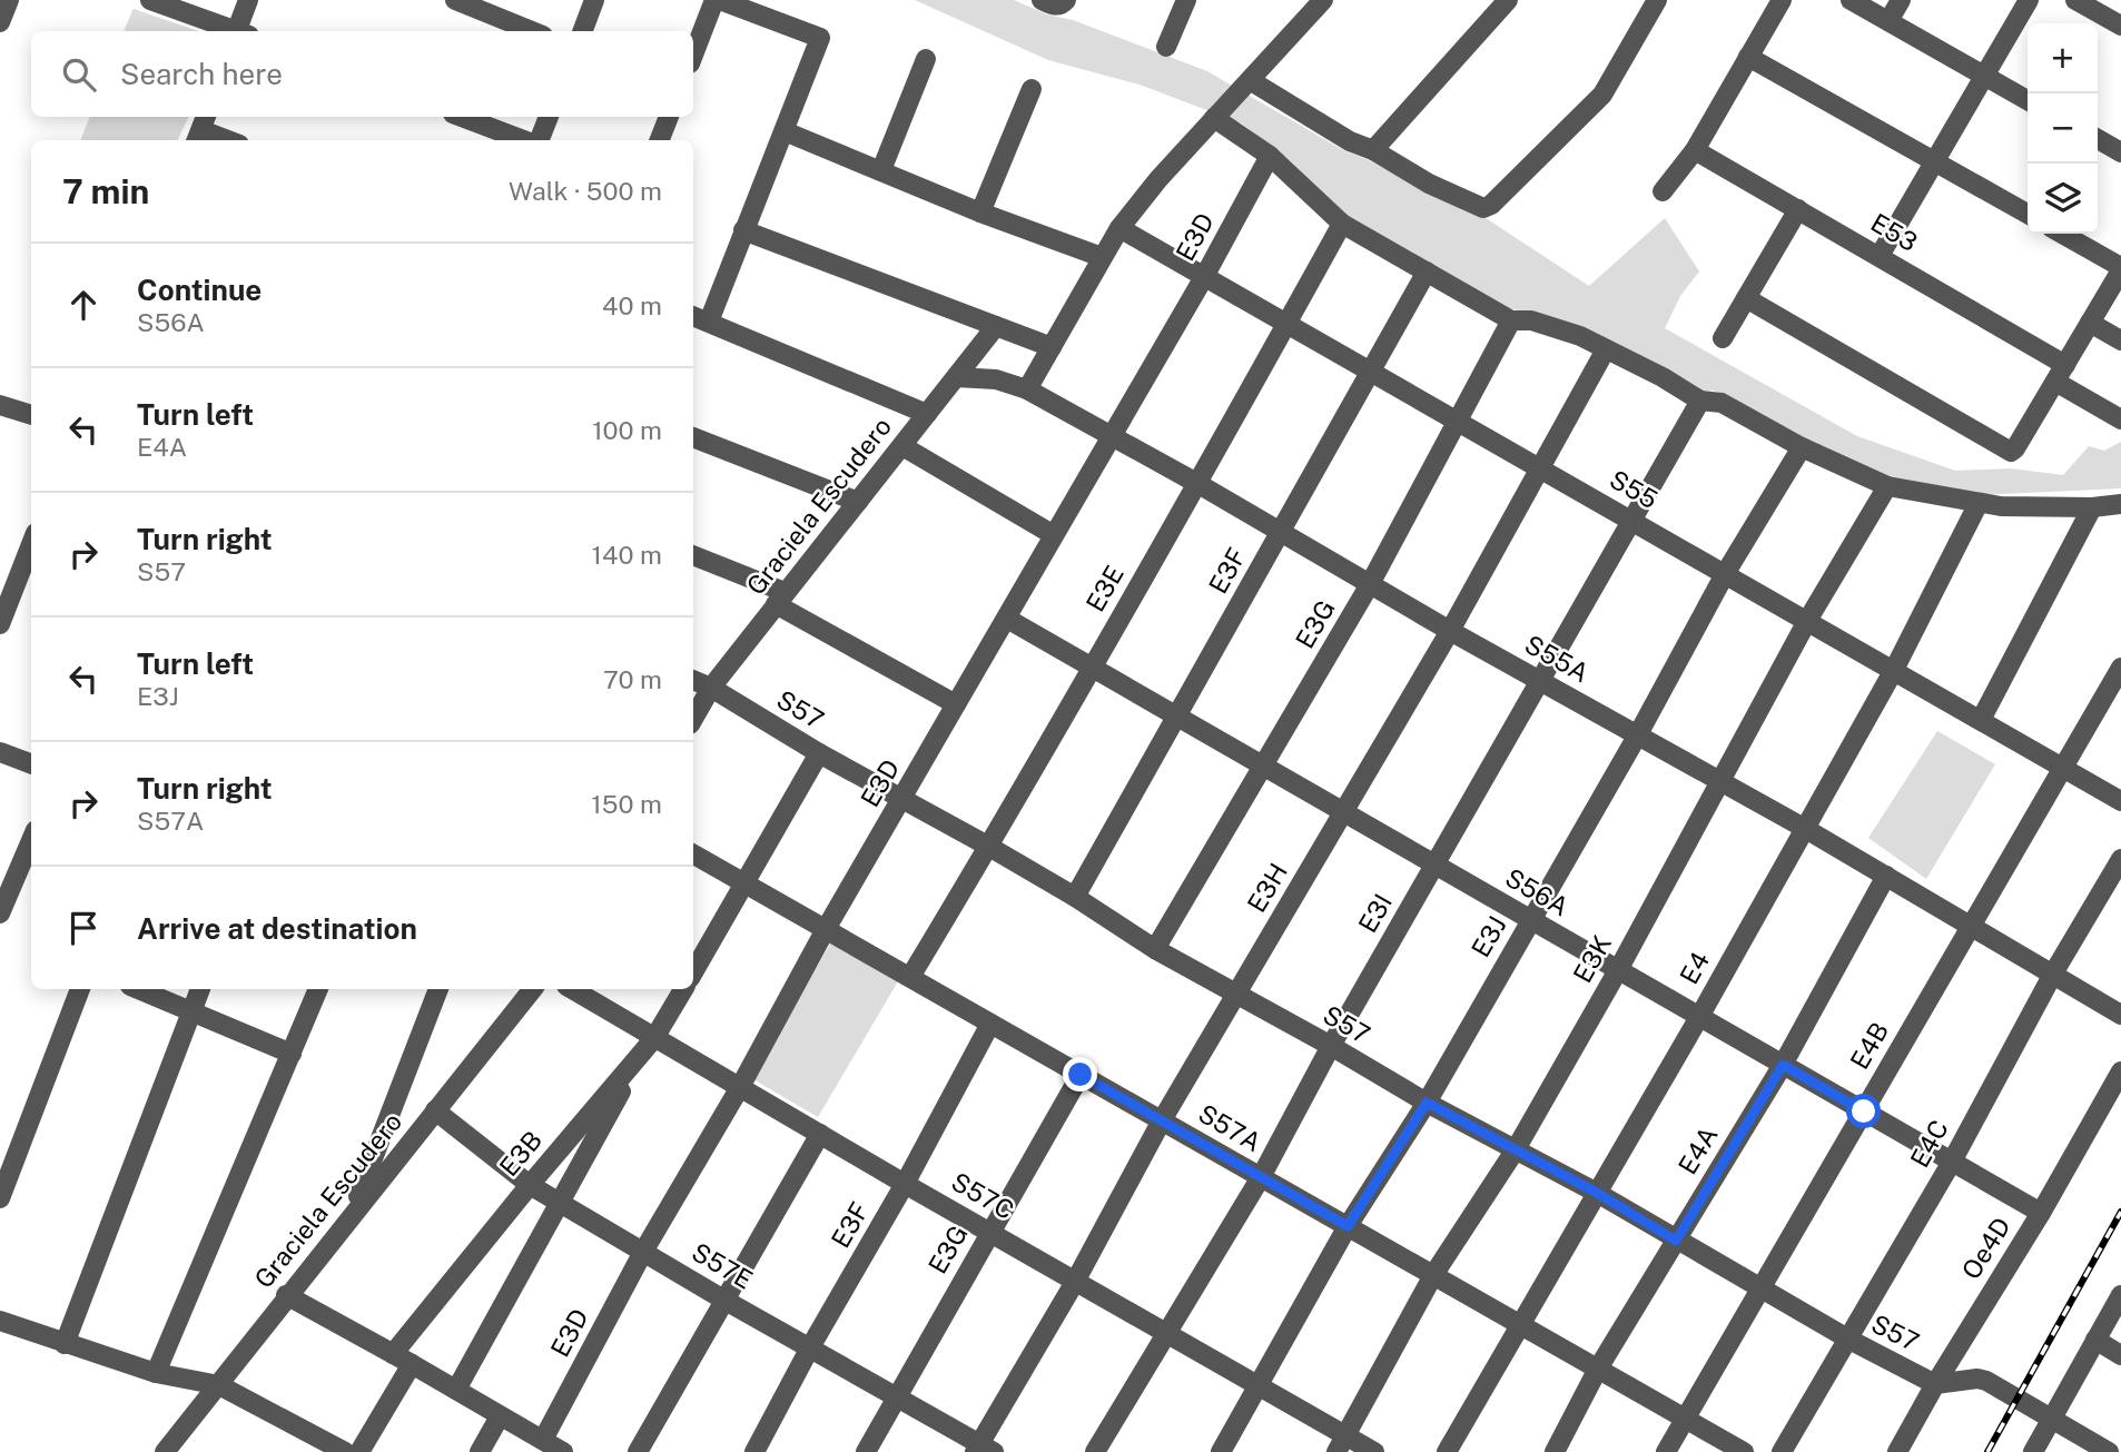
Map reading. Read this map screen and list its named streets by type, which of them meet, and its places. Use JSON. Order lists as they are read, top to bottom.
{
  "streets": {
    "street": [
      "E53",
      "E3D",
      "S55",
      "Graciela Escudero",
      "E3F",
      "E3E",
      "E3G",
      "S55A",
      "S57",
      "E3H",
      "S56A",
      "E3I",
      "E3J",
      "E3K",
      "E4",
      "E4B",
      "S57A",
      "E4C",
      "E4A",
      "E3B",
      "S57C",
      "Oe4D",
      "S57E"
    ]
  },
  "crossings": [
    ["E3D", "S55"],
    ["E3D", "S55A"],
    ["E3D", "S57"],
    ["E3D", "S56A"],
    ["E3D", "S57A"],
    ["E3D", "S57C"],
    ["E3D", "S57E"],
    ["S55", "E3F"],
    ["S55", "E3E"],
    ["S55", "E3G"],
    ["S55", "E3H"],
    ["S55", "E3I"],
    ["S55", "E3J"],
    ["S55", "E3K"],
    ["S55", "E4"],
    ["S55", "E4B"],
    ["Graciela Escudero", "S55A"],
    ["Graciela Escudero", "S57"],
    ["Graciela Escudero", "S57E"],
    ["E3F", "S55A"],
    ["E3F", "S57"],
    ["E3F", "S56A"],
    ["E3F", "S57A"],
    ["E3F", "S57C"],
    ["E3F", "S57E"],
    ["E3E", "S55A"],
    ["E3E", "S57"],
    ["E3E", "S56A"],
    ["E3E", "S57A"],
    ["E3G", "S55A"],
    ["E3G", "S57"],
    ["E3G", "S56A"],
    ["E3G", "S57A"],
    ["E3G", "S57C"],
    ["E3G", "S57E"],
    ["S55A", "E3H"],
    ["S55A", "E3I"],
    ["S55A", "E3J"],
    ["S55A", "E3K"],
    ["S55A", "E4"],
    ["S55A", "E4B"],
    ["S55A", "E4C"],
    ["S55A", "E4A"],
    ["S57", "E3H"],
    ["S57", "E3I"],
    ["S57", "E3J"],
    ["S57", "E3K"],
    ["S57", "E4"],
    ["S57", "E4B"],
    ["S57", "E4C"],
    ["S57", "E4A"],
    ["S57", "Oe4D"],
    ["E3H", "S56A"],
    ["E3H", "S57A"],
    ["E3H", "S57C"],
    ["E3H", "S57E"],
    ["S56A", "E3I"],
    ["S56A", "E3J"],
    ["S56A", "E3K"],
    ["S56A", "E4"],
    ["S56A", "E4B"],
    ["S56A", "E4C"],
    ["S56A", "E4A"],
    ["S56A", "Oe4D"],
    ["E3I", "S57A"],
    ["E3I", "S57C"],
    ["E3J", "S57A"],
    ["E3J", "S57C"],
    ["E3K", "S57A"],
    ["E3K", "S57C"],
    ["E4", "S57A"],
    ["E4B", "S57A"],
    ["S57A", "E4A"],
    ["E3B", "S57C"],
    ["E3B", "S57E"]
  ],
  "page": {
    "map_buttons": ["+", "−"],
    "search": "Search here",
    "heading": ["7 min", "Walk · 500 m"],
    "list": [
      ["Continue", "S56A", "40 m"],
      ["Turn left", "E4A", "100 m"],
      ["Turn right", "S57", "140 m"],
      ["Turn left", "E3J", "70 m"],
      ["Turn right", "S57A", "150 m"],
      "Arrive at destination"
    ]
  }
}
